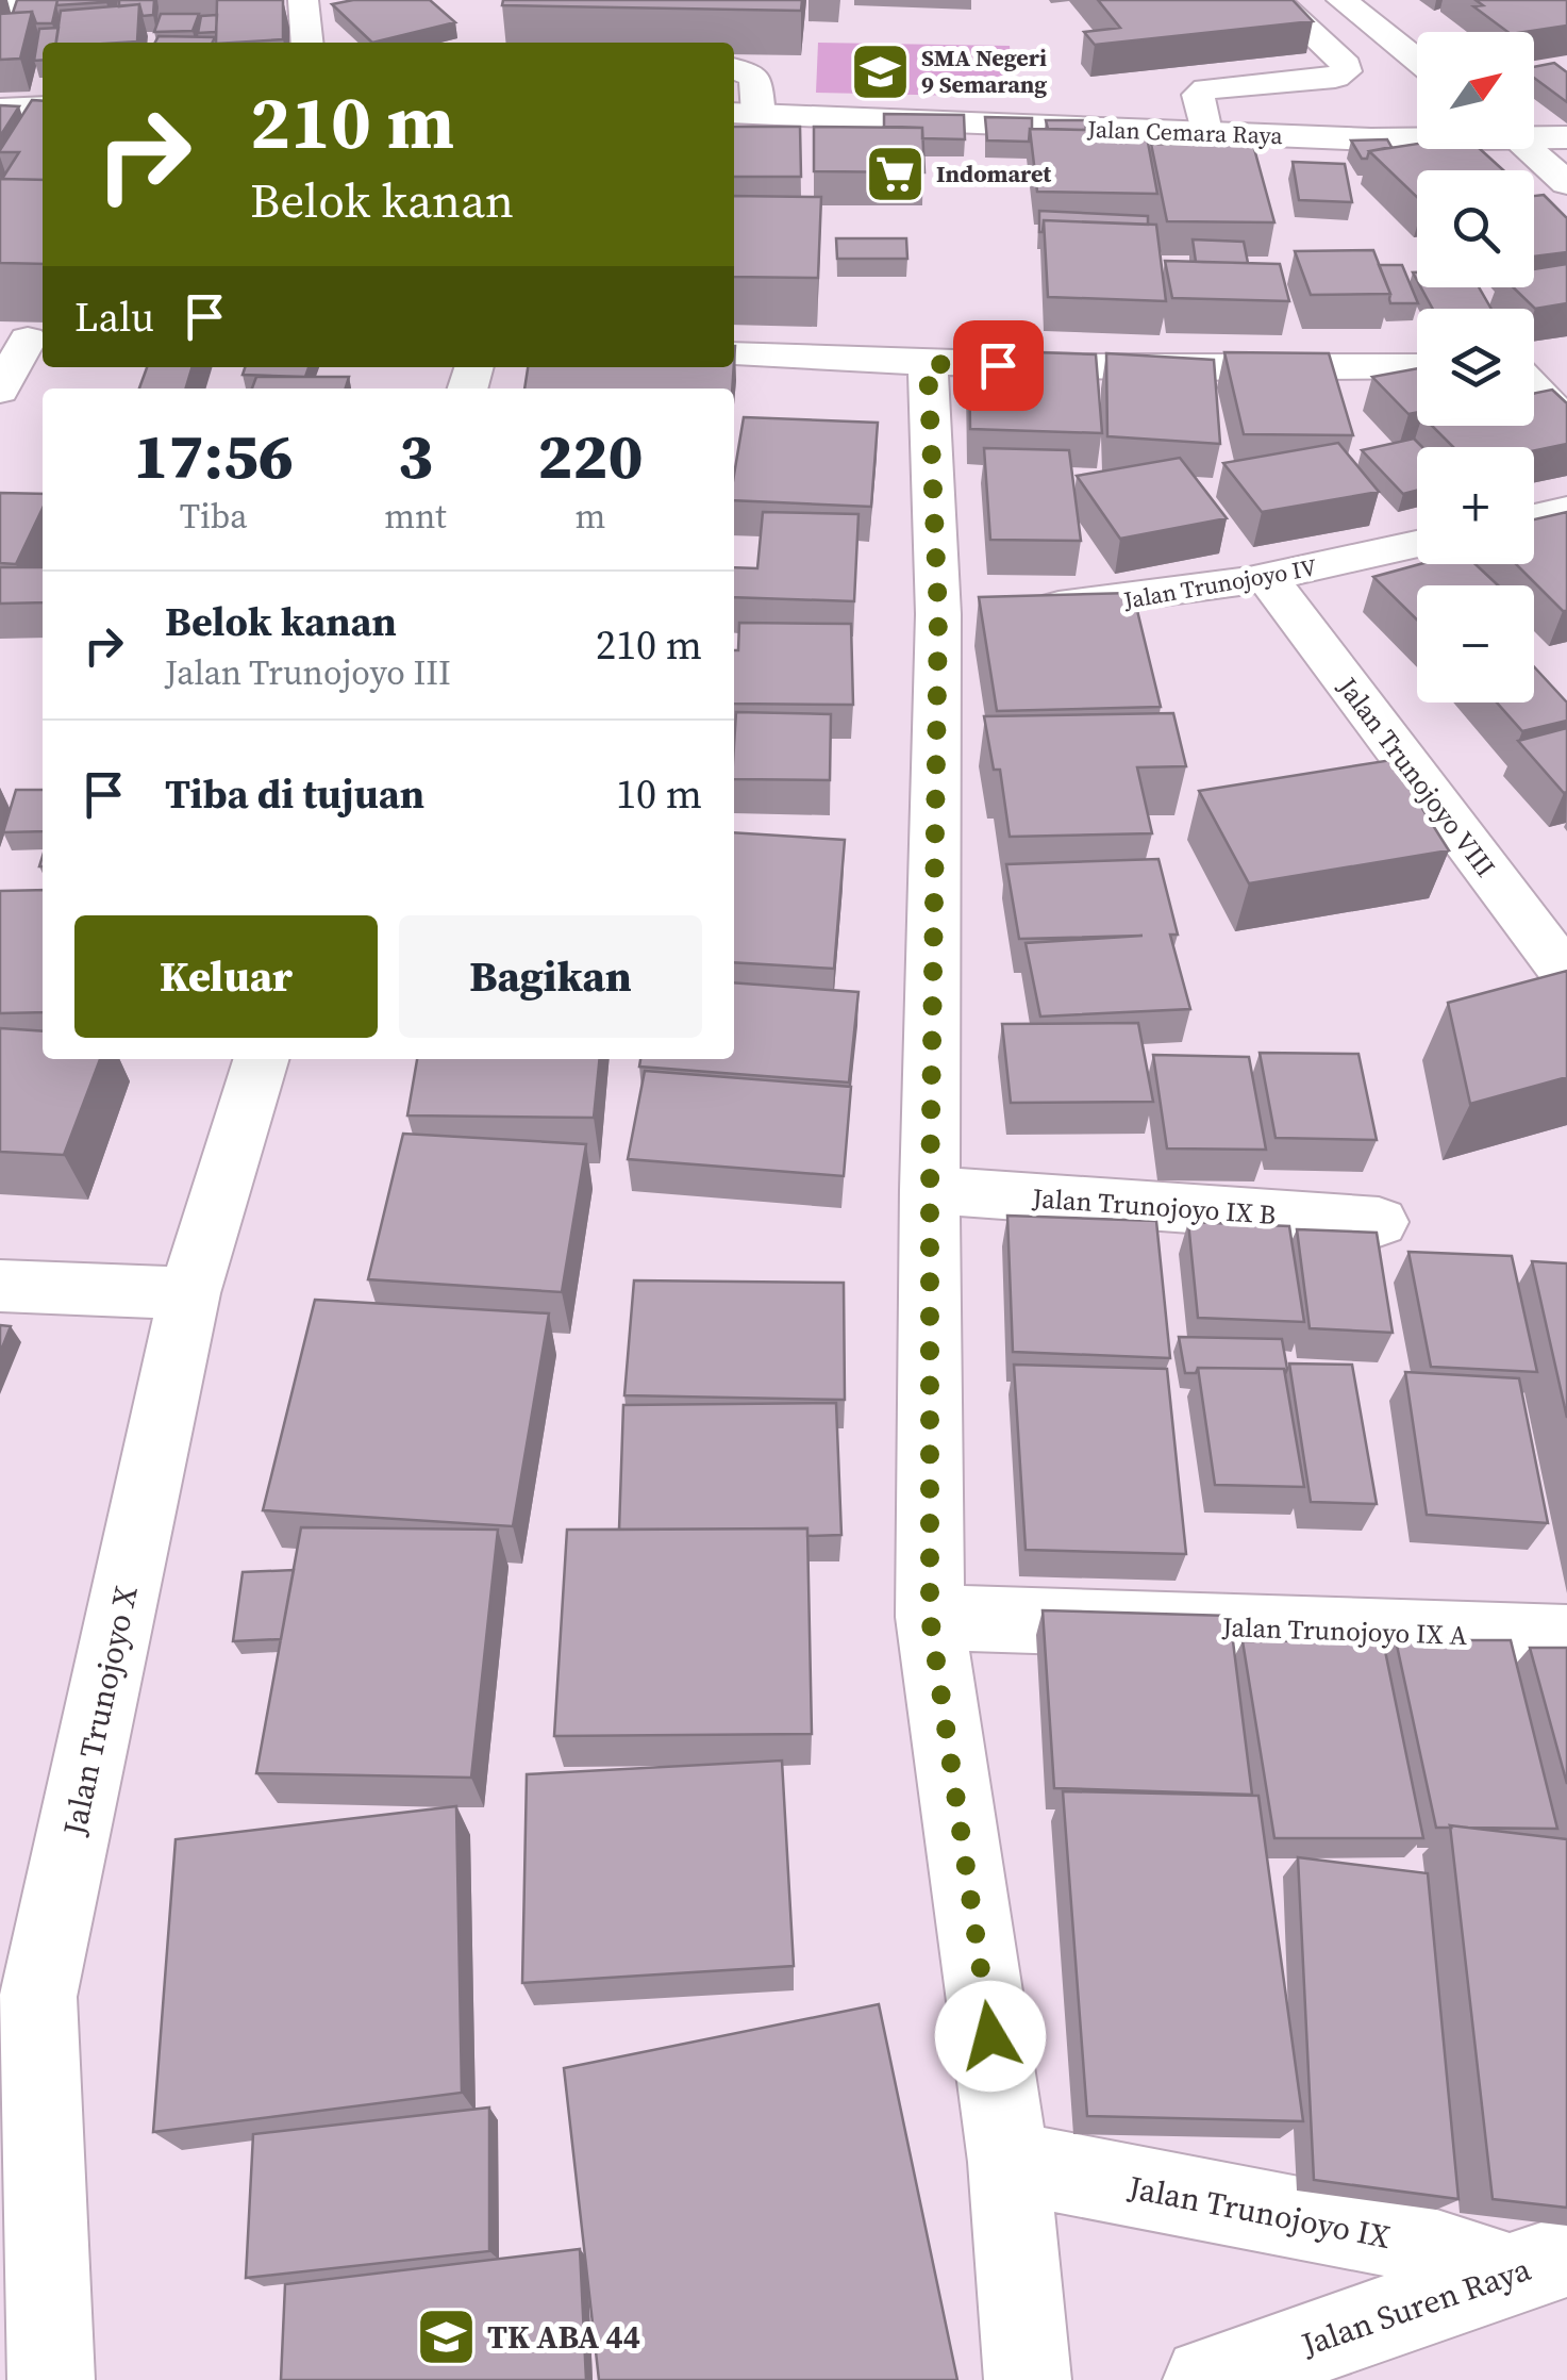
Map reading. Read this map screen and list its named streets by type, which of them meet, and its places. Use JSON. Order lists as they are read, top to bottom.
{
  "streets": {
    "street": [
      "Jalan Cemara Raya",
      "Jalan Trunojoyo IV",
      "Jalan Trunojoyo VIII",
      "Jalan Trunojoyo IX B",
      "Jalan Trunojoyo IX A",
      "Jalan Trunojoyo X",
      "Jalan Trunojoyo IX",
      "Jalan Suren Raya"
    ]
  },
  "crossings": [
    ["Jalan Trunojoyo IV", "Jalan Trunojoyo VIII"],
    ["Jalan Trunojoyo IX", "Jalan Suren Raya"]
  ],
  "places": {
    "school or university": ["SMA Negeri 9 Semarang", "TK ABA 44"],
    "supermarket": ["Indomaret"]
  },
  "north": "top right",
  "page": {
    "map_buttons": ["+", "−"],
    "turn": ["210 m", "Belok kanan"],
    "then": "Lalu",
    "eta": [
      "17:56",
      "Tiba",
      "3",
      "mnt",
      "220",
      "m"
    ],
    "list": [
      {
        "name": "Belok kanan",
        "note": "Jalan Trunojoyo III",
        "value": "210 m"
      },
      {
        "name": "Tiba di tujuan",
        "value": "10 m"
      }
    ],
    "buttons": ["Keluar", "Bagikan"]
  }
}
